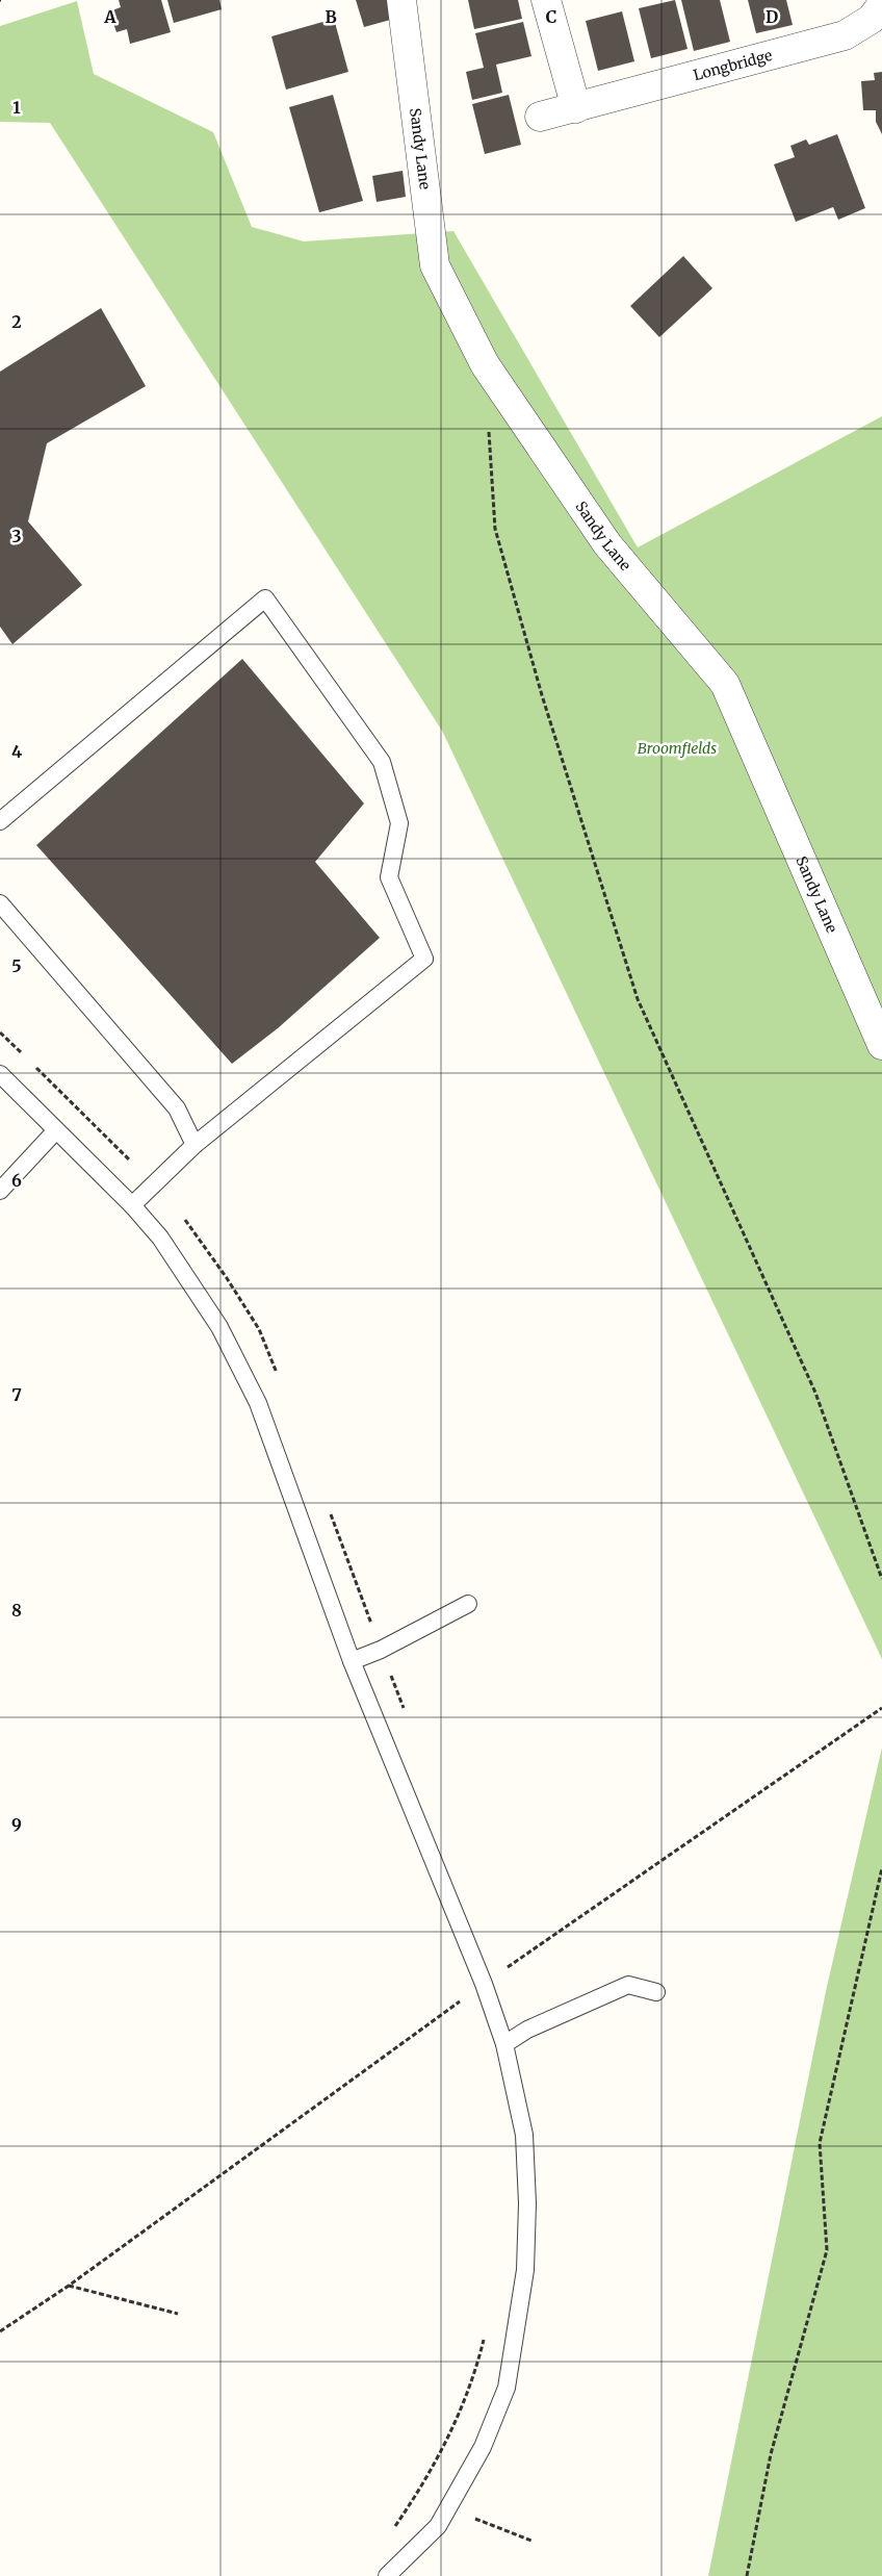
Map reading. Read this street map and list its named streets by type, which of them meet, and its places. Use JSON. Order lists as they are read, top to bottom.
{
  "streets": {
    "street": ["Longbridge", "Sandy Lane"]
  },
  "parks": ["Broomfields"],
  "grid": {
    "columns": [
      "A",
      "B",
      "C",
      "D"
    ],
    "rows": [
      "1",
      "2",
      "3",
      "4",
      "5",
      "6",
      "7",
      "8",
      "9"
    ]
  }
}
